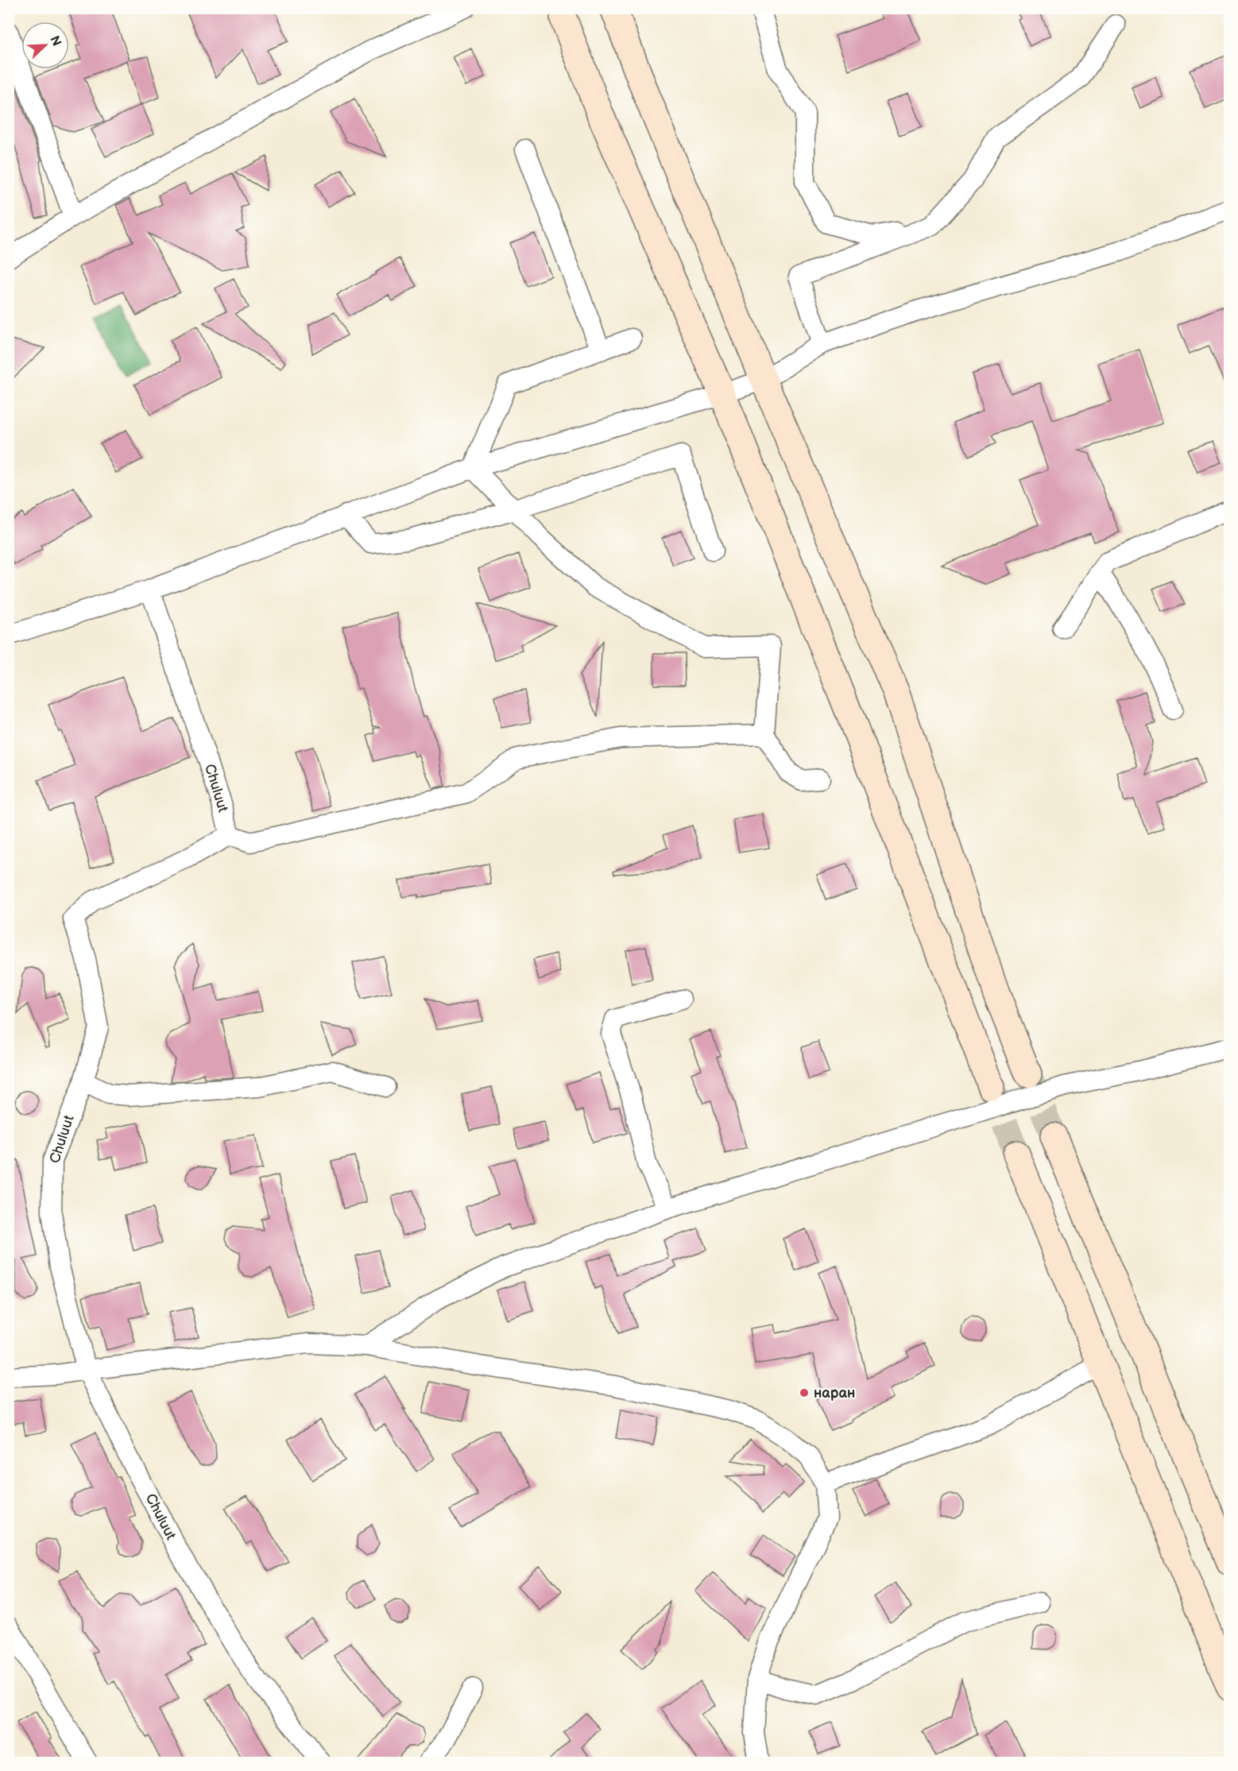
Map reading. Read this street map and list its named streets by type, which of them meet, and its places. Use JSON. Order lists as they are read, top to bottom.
{
  "streets": {
    "street": ["Chuluut"]
  },
  "places": ["наран"],
  "north": "top right"
}
